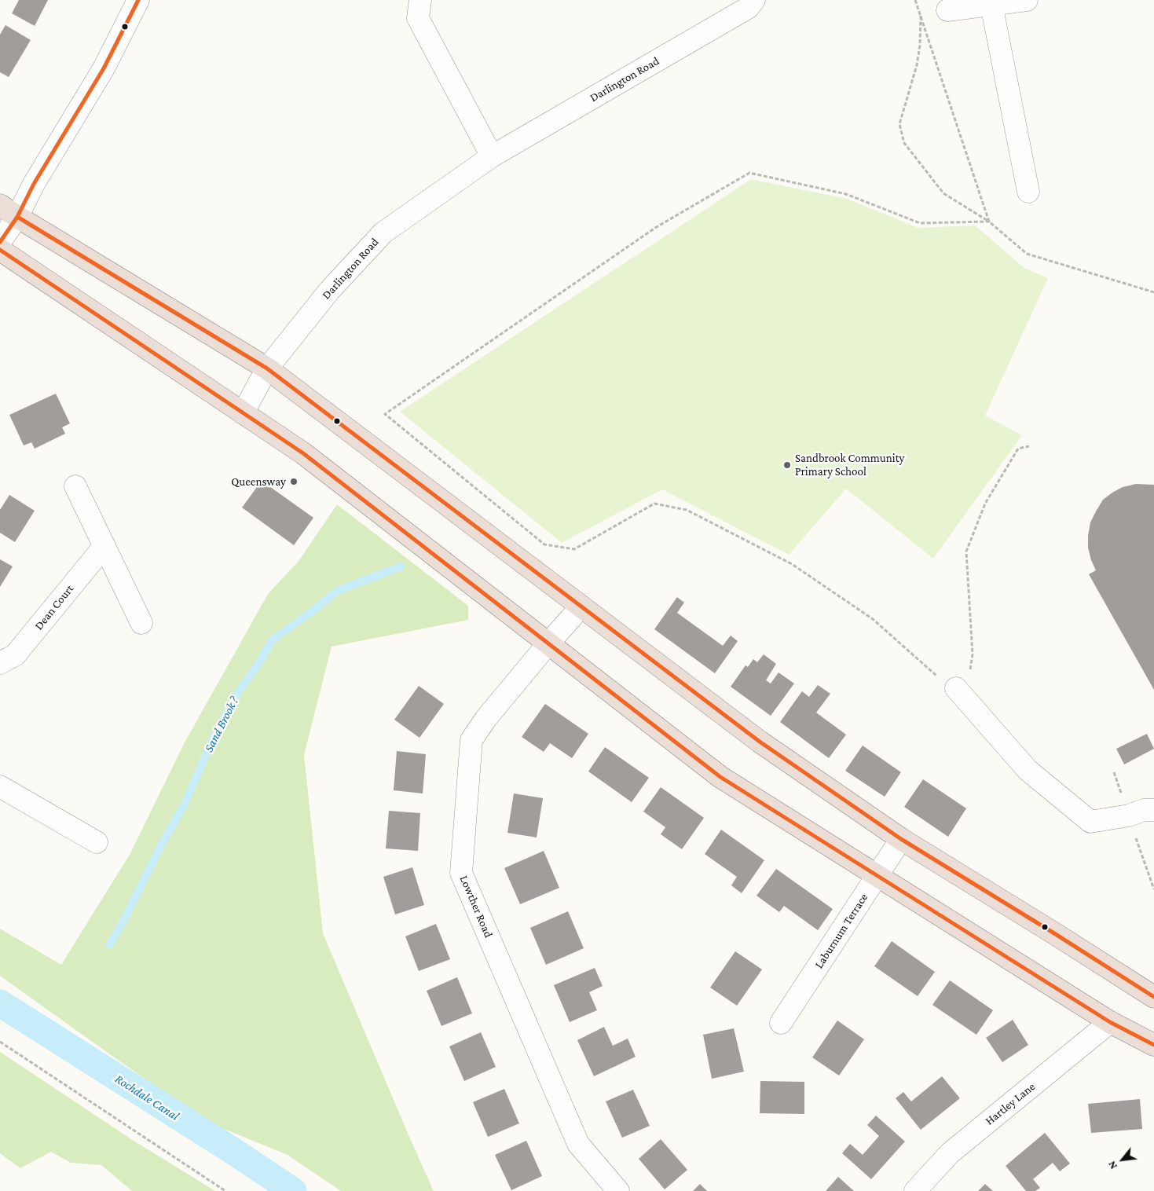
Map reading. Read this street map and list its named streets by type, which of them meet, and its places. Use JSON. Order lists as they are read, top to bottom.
{
  "streets": {
    "street": [
      "Darlington Road",
      "Dean Court",
      "Lowther Road",
      "Laburnum Terrace",
      "Hartley Lane"
    ]
  },
  "water": ["Sand Brook ?", "Rochdale Canal"],
  "places": ["Sandbrook Community Primary School", "Queensway"],
  "north": "bottom left"
}
